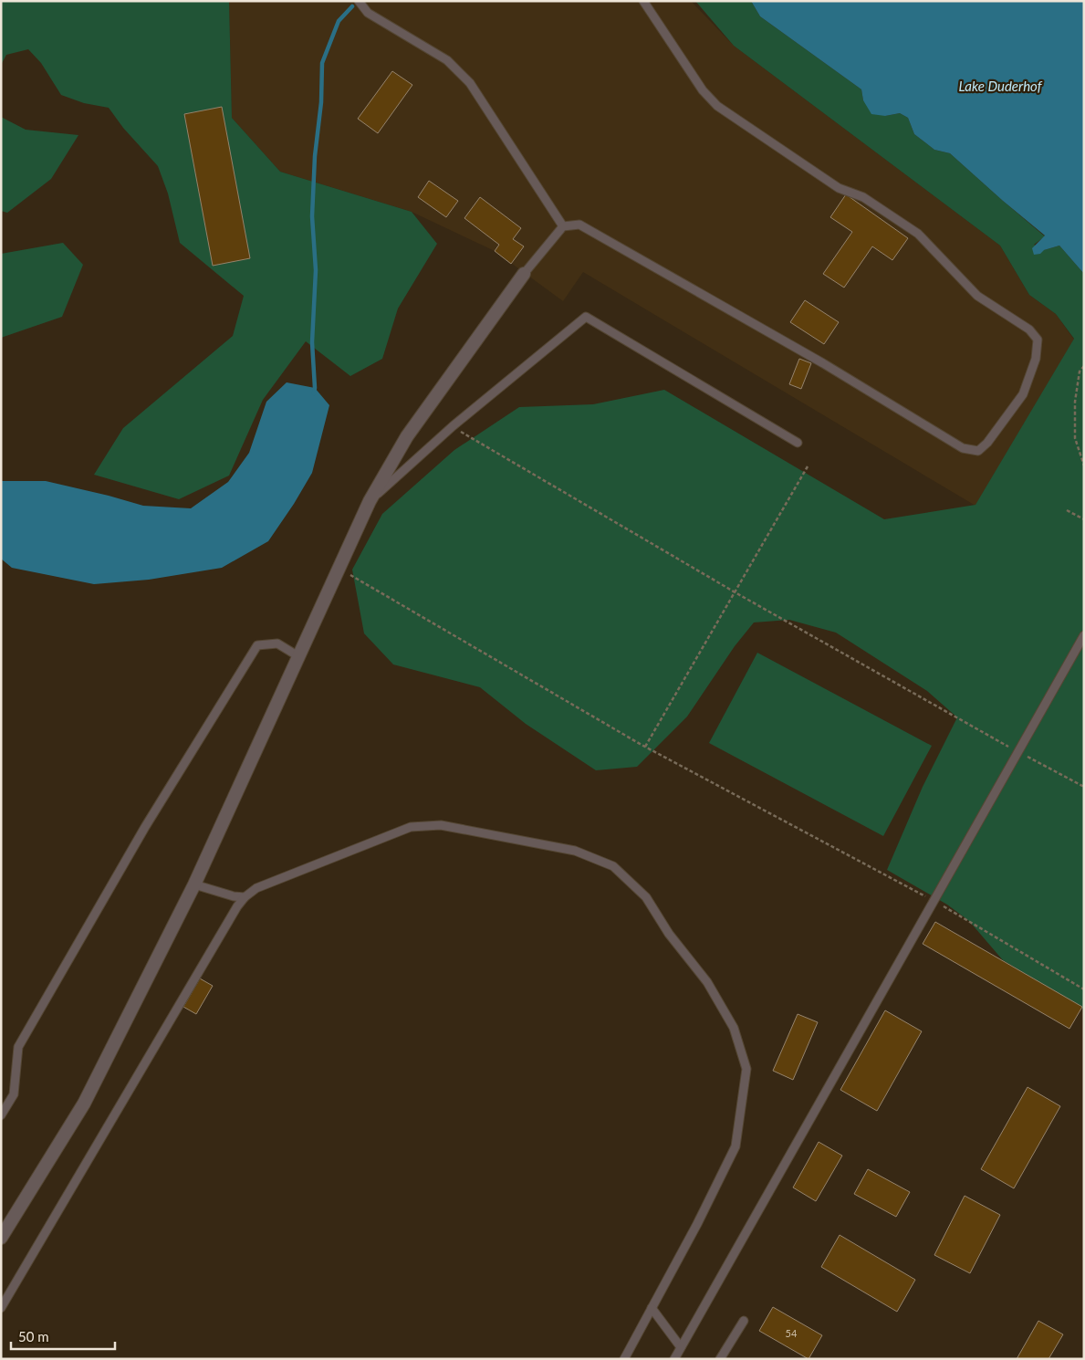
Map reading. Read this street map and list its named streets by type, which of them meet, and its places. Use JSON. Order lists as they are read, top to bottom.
{
  "water": ["Lake Duderhof"],
  "house_numbers": ["54"],
  "scale_bar": "50 m"
}
